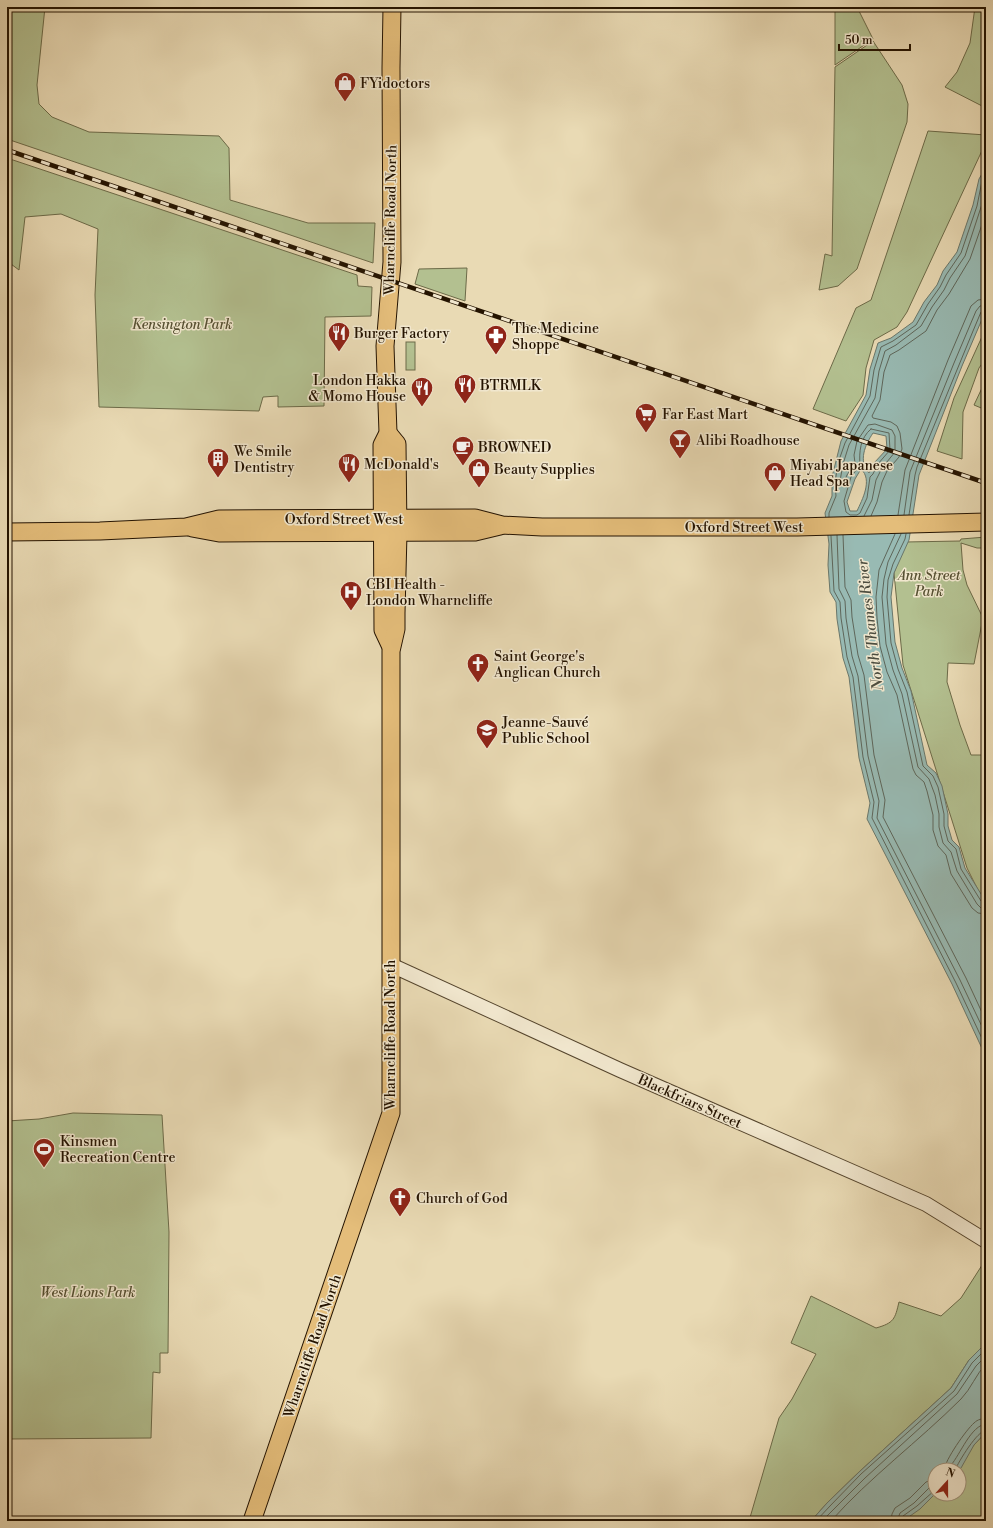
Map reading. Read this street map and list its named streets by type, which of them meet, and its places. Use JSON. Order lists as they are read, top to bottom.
{
  "streets": {
    "main road": ["Wharncliffe Road North", "Oxford Street West"],
    "street": ["Blackfriars Street"]
  },
  "crossings": [
    ["Wharncliffe Road North", "Oxford Street West"],
    ["Wharncliffe Road North", "Blackfriars Street"]
  ],
  "water": ["North Thames River"],
  "parks": ["Kensington Park", "Ann Street Park", "West Lions Park"],
  "places": {
    "shop": ["FYidoctors", "Beauty Supplies", "Miyabi Japanese Head Spa"],
    "restaurant": [
      "Burger Factory",
      "BTRMLK",
      "London Hakka & Momo House",
      "McDonald's"
    ],
    "pharmacy": ["The Medicine Shoppe"],
    "supermarket": ["Far East Mart"],
    "bar": ["Alibi Roadhouse"],
    "cafe": ["BROWNED"],
    "building": ["We Smile Dentistry"],
    "hospital": ["CBI Health - London Wharncliffe"],
    "church": ["Saint George's Anglican Church", "Church of God"],
    "school or university": ["Jeanne-Sauvé Public School"],
    "sports": ["Kinsmen Recreation Centre"]
  },
  "scale_bar": "50 m",
  "north": "top"
}
